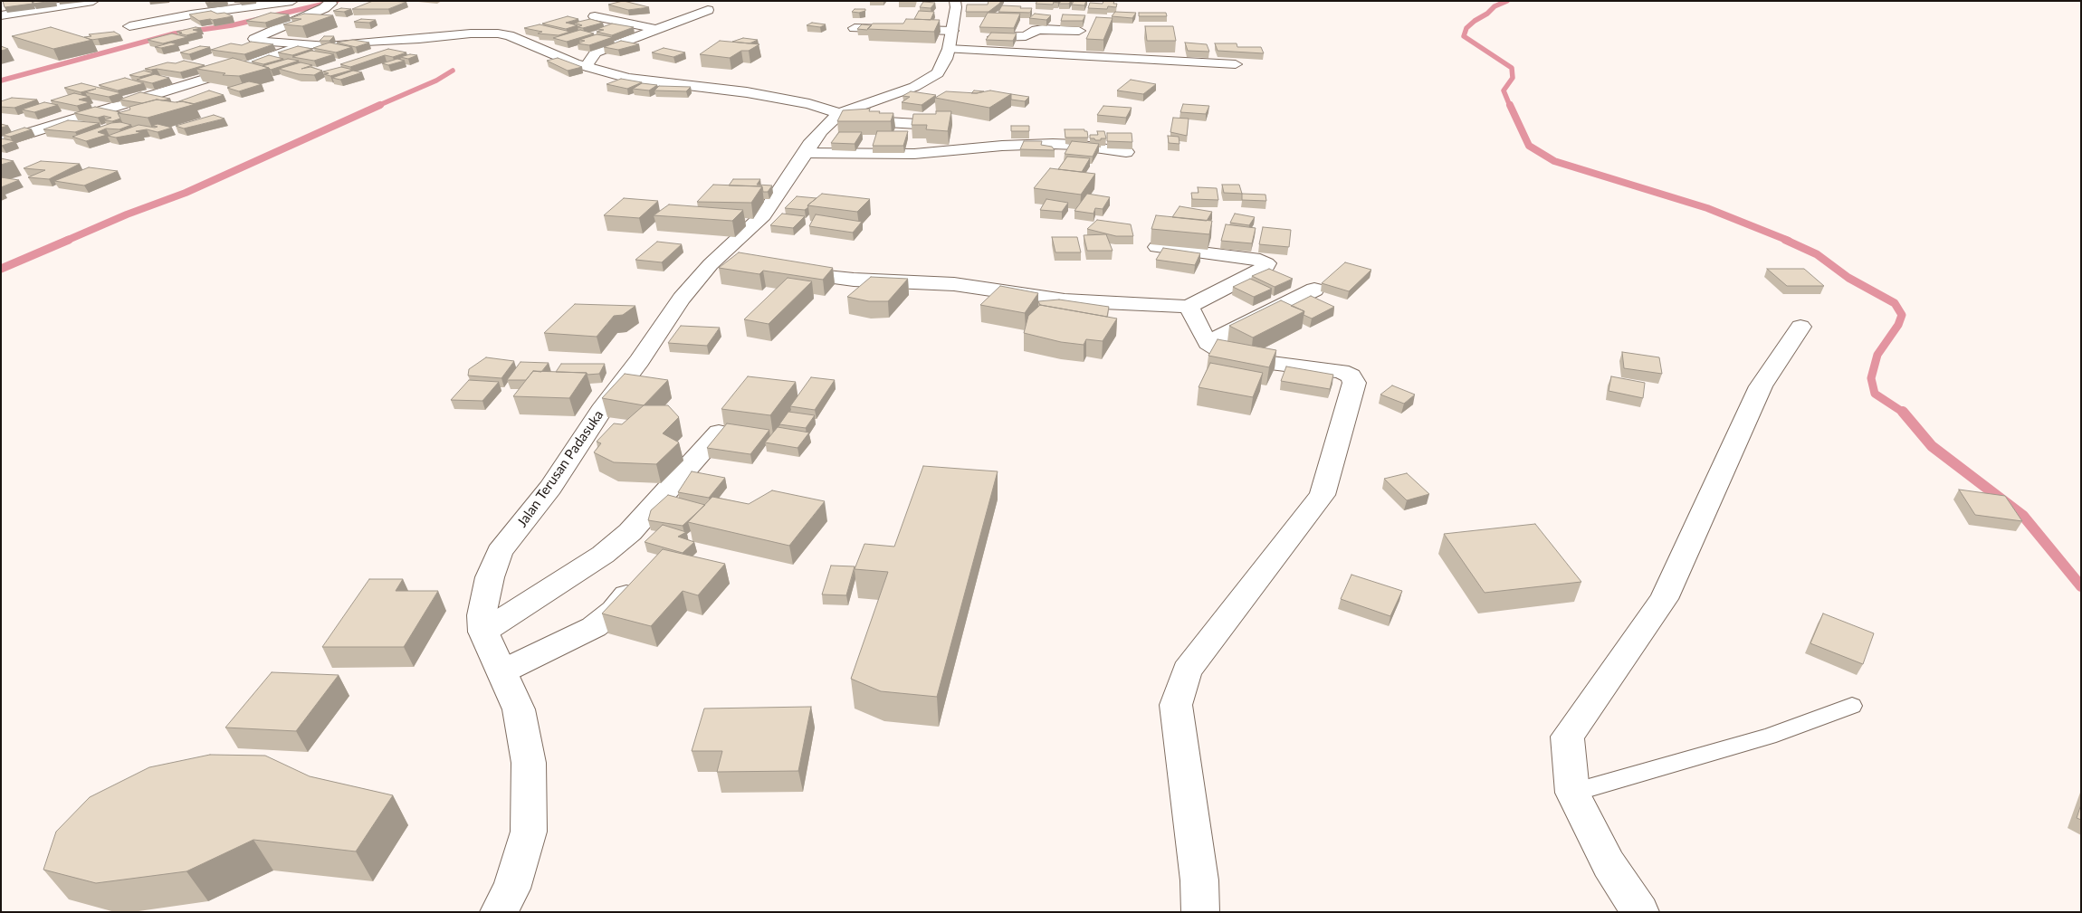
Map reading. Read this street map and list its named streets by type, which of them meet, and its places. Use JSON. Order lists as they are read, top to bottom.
{
  "streets": {
    "street": ["Jalan Terusan Padasuka"]
  }
}
